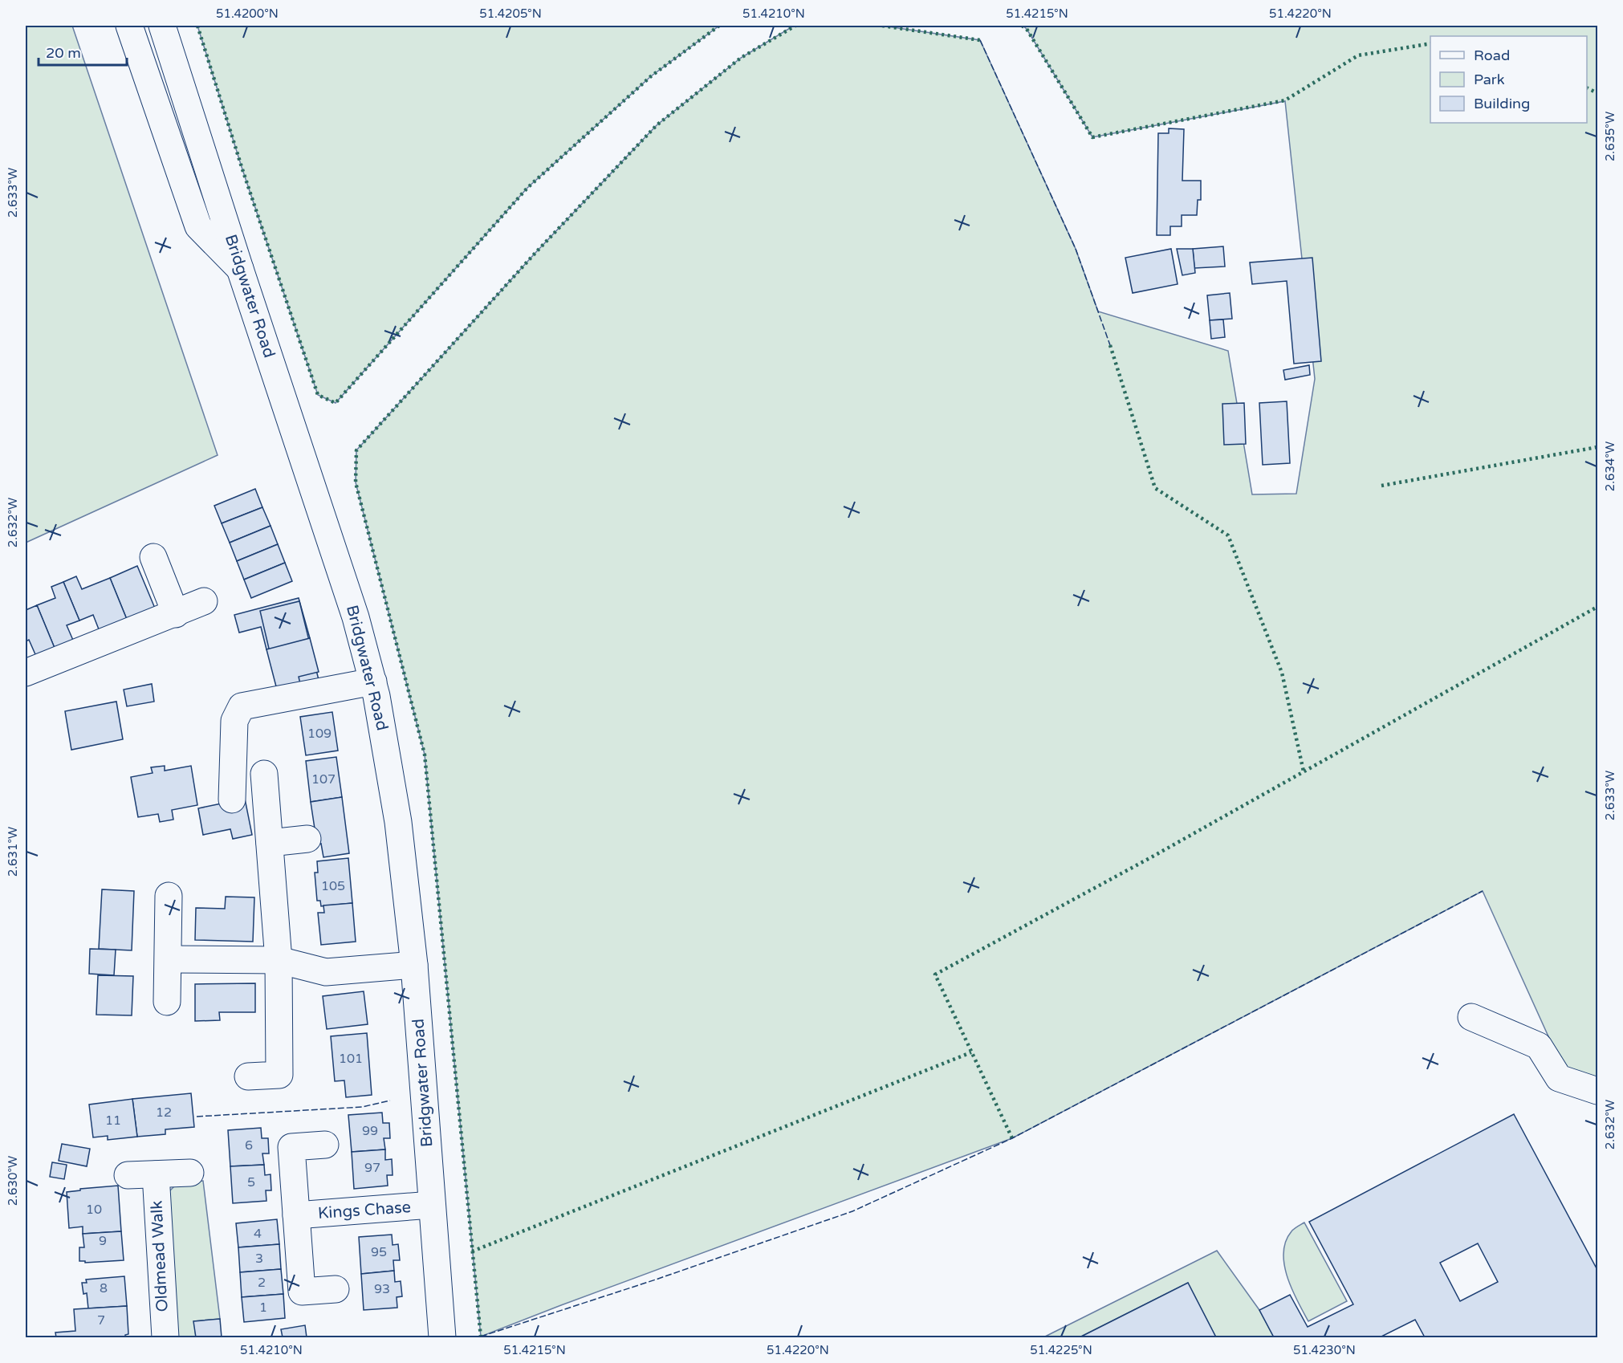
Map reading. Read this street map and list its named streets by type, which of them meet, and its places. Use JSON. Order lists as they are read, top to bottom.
{
  "streets": {
    "main road": ["Bridgwater Road", "Kings Chase", "Oldmead Walk"]
  },
  "crossings": [
    ["Bridgwater Road", "Kings Chase"]
  ],
  "house_numbers": [
    "109",
    "107",
    "105",
    "101",
    "12",
    "11",
    "99",
    "6",
    "97",
    "5",
    "10",
    "4",
    "9",
    "95",
    "3",
    "2",
    "8",
    "93",
    "1",
    "7"
  ],
  "legend": ["Road", "Park", "Building"],
  "scale_bar": "20 m",
  "coordinates": [
    "51.4200°N",
    "51.4205°N",
    "51.4210°N",
    "51.4215°N",
    "51.4220°N",
    "2.635°W",
    "2.633°W",
    "2.634°W",
    "2.632°W",
    "2.631°W",
    "2.630°W",
    "51.4225°N",
    "51.4230°N"
  ]
}
